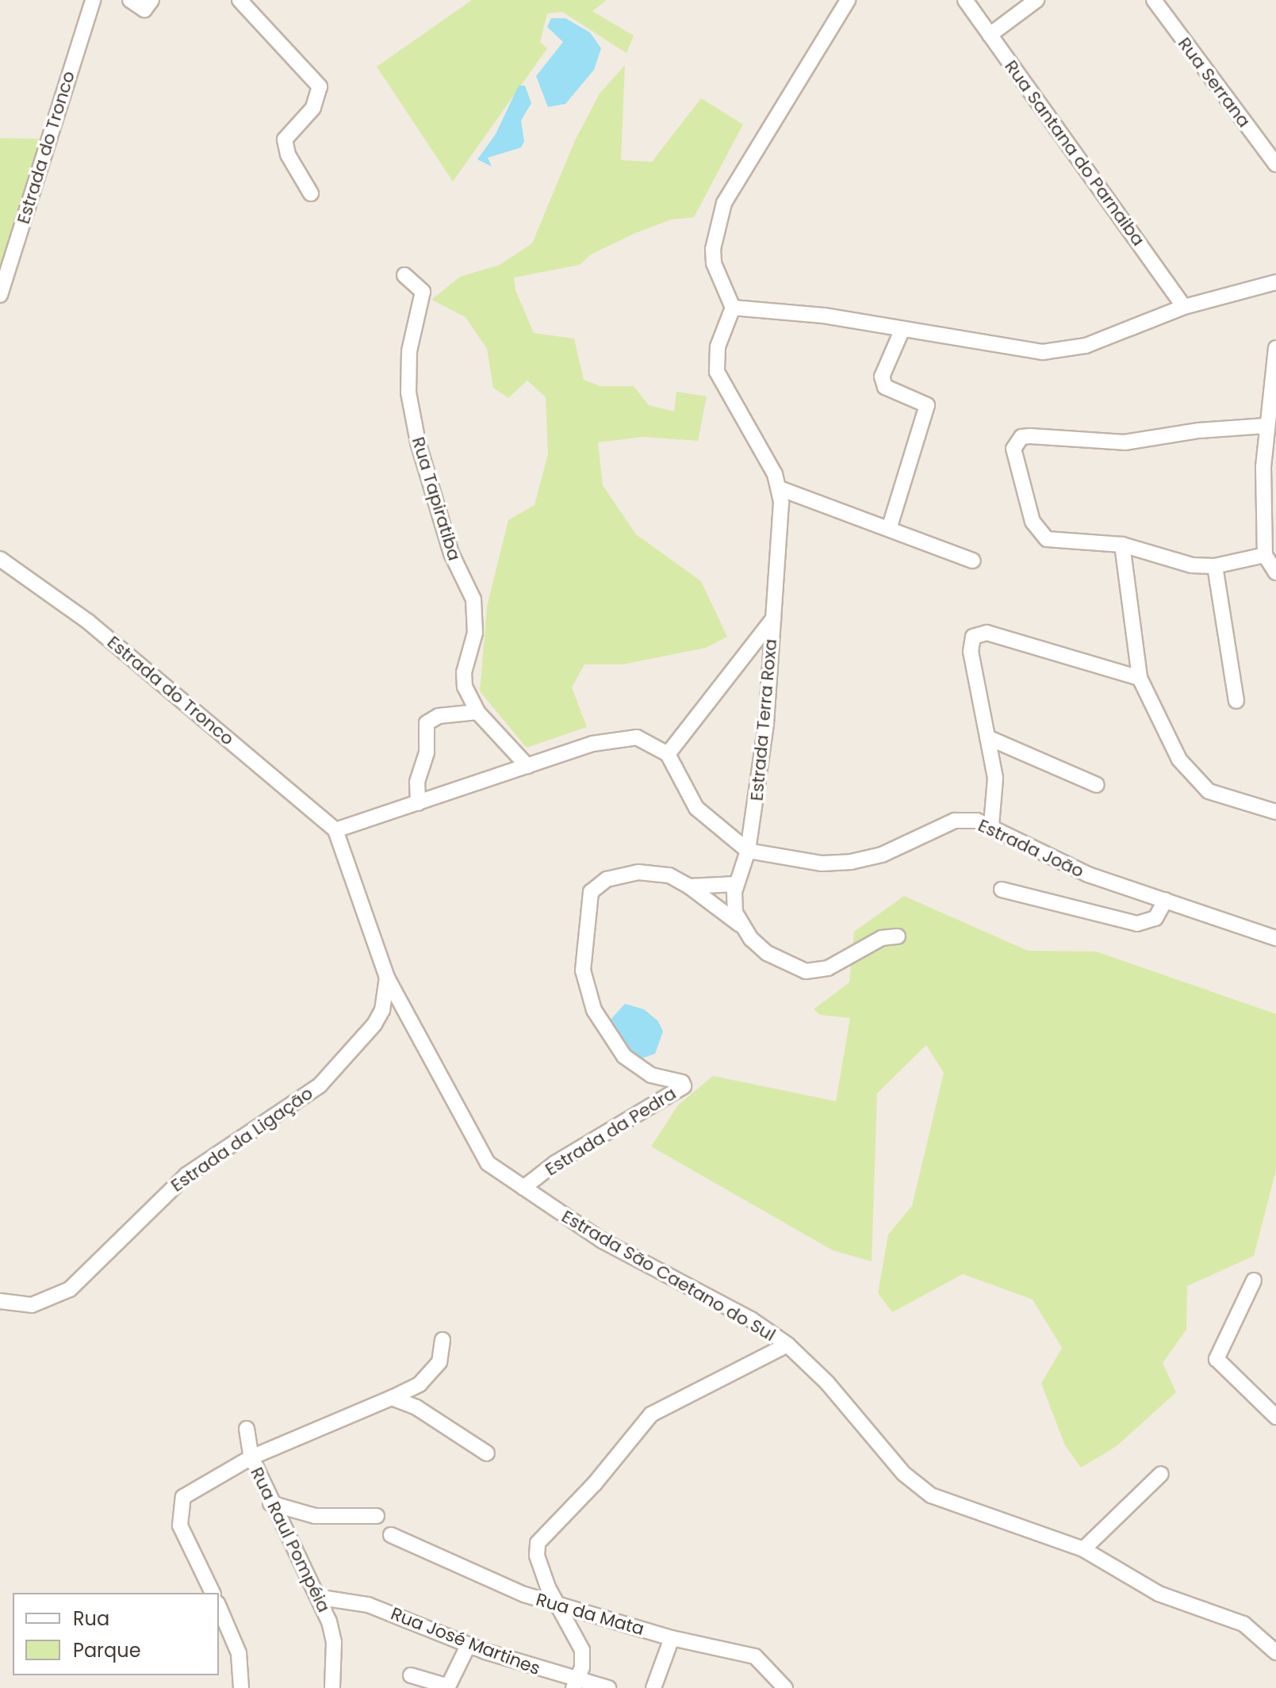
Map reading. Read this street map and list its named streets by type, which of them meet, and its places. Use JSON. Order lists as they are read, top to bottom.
{
  "streets": {
    "street": [
      "Rua Serrana",
      "Estrada do Tronco",
      "Rua Santana do Parnaiba",
      "Rua Tapiratiba",
      "Estrada Terra Roxa",
      "Estrada João",
      "Estrada da Pedra",
      "Estrada da Ligação",
      "Estrada São Caetano do Sul",
      "Rua Raul Pompéia",
      "Rua da Mata",
      "Rua José Martines"
    ]
  },
  "crossings": [
    ["Estrada Terra Roxa", "Estrada João"],
    ["Estrada Terra Roxa", "Estrada da Pedra"],
    ["Estrada da Pedra", "Estrada São Caetano do Sul"],
    ["Estrada da Ligação", "Estrada São Caetano do Sul"],
    ["Rua Raul Pompéia", "Rua José Martines"]
  ],
  "legend": ["Rua", "Parque"]
}
